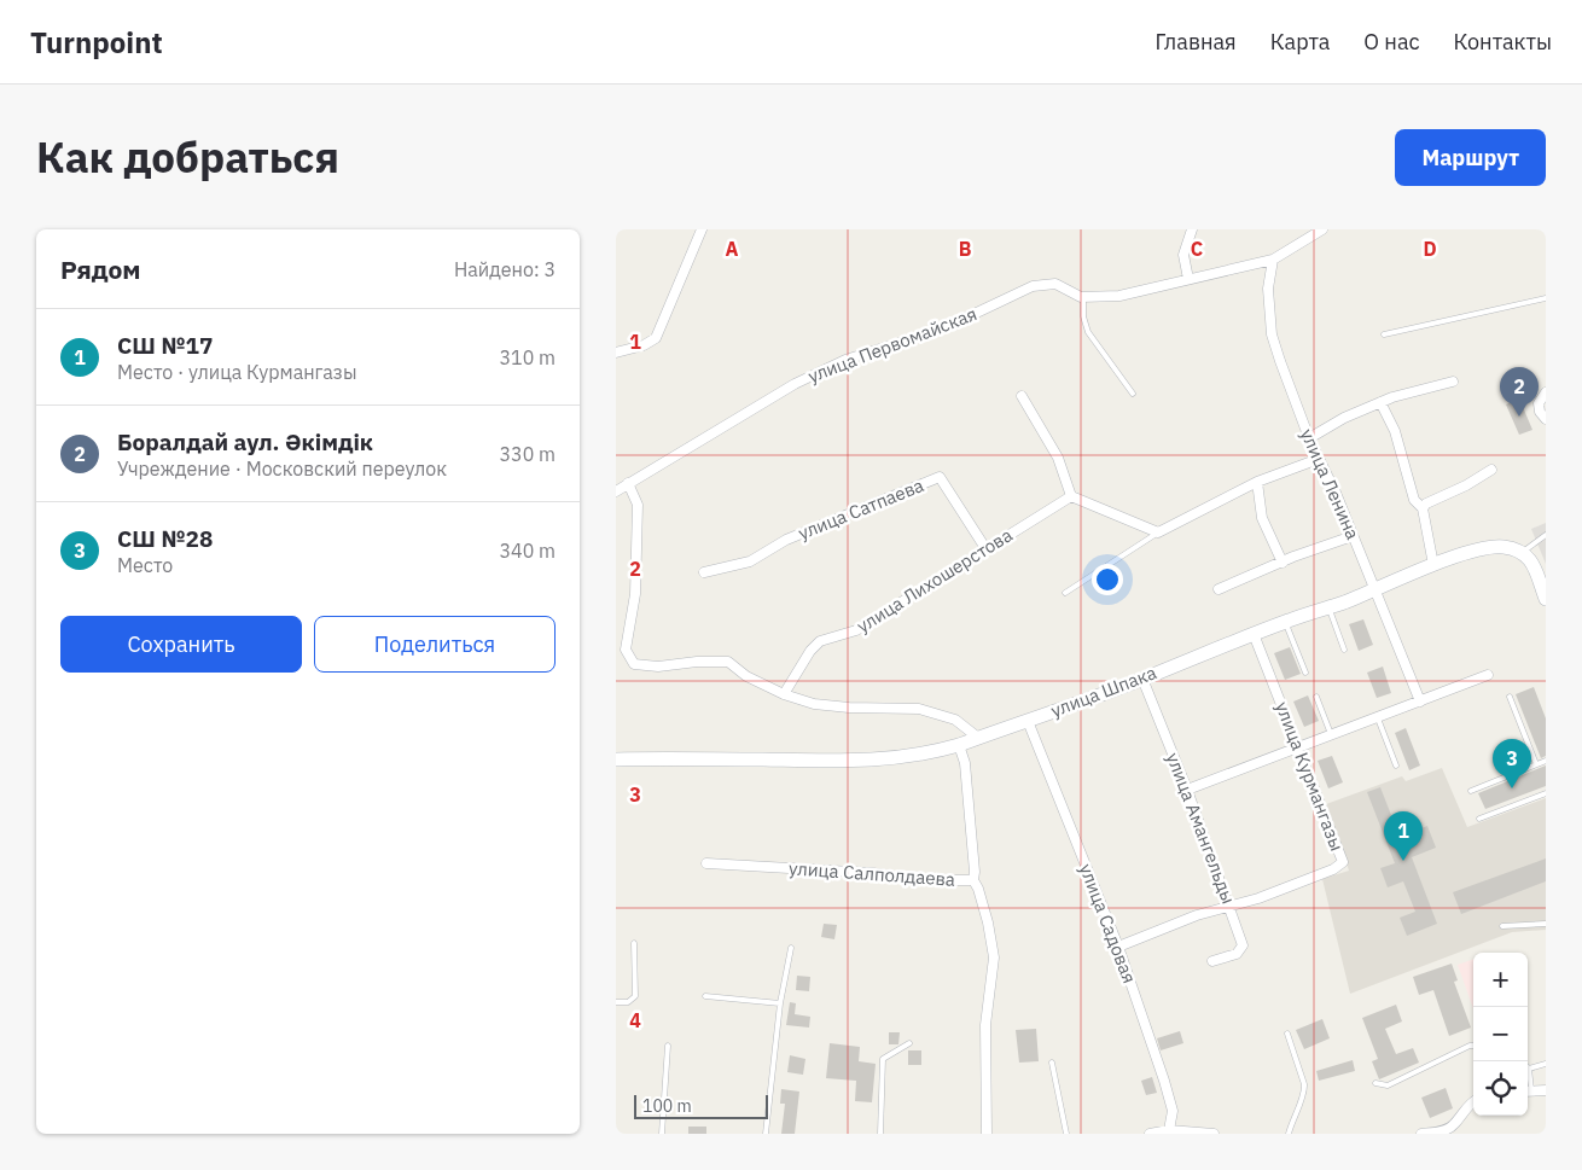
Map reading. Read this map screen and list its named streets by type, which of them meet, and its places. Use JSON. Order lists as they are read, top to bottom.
{
  "streets": {
    "street": [
      "улица Первомайская",
      "улица Ленина",
      "улица Сатпаева",
      "улица Лихошерстова",
      "улица Шпака",
      "улица Курмангазы",
      "улица Амангельды",
      "улица Салполдаева",
      "улица Садовая"
    ]
  },
  "crossings": [
    ["улица Первомайская", "улица Ленина"],
    ["улица Ленина", "улица Шпака"],
    ["улица Сатпаева", "улица Лихошерстова"],
    ["улица Шпака", "улица Курмангазы"],
    ["улица Шпака", "улица Амангельды"],
    ["улица Шпака", "улица Салполдаева"],
    ["улица Шпака", "улица Садовая"],
    ["улица Курмангазы", "улица Амангельды"],
    ["улица Курмангазы", "улица Садовая"]
  ],
  "scale_bar": "100 m",
  "page": {
    "header": "Turnpoint",
    "nav": [
      "Главная",
      "Карта",
      "О нас",
      "Контакты"
    ],
    "title": "Как добраться",
    "buttons": [
      "Маршрут",
      ["Сохранить", "Поделиться"]
    ],
    "heading": ["Рядом", "Найдено: 3"],
    "list": [
      {
        "mark": "1",
        "name": "СШ №17",
        "note": "Место · улица Курмангазы",
        "value": "310 m"
      },
      {
        "mark": "2",
        "name": "Боралдай аул. Әкімдік",
        "note": "Учреждение · Московский переулок",
        "value": "330 m"
      },
      {
        "mark": "3",
        "name": "СШ №28",
        "note": "Место",
        "value": "340 m"
      }
    ],
    "pins": ["2", "3", "1"],
    "map_buttons": ["+", "−"],
    "scale": "100 m"
  },
  "grid": {
    "columns": [
      "A",
      "B",
      "C",
      "D"
    ],
    "rows": [
      "1",
      "2",
      "3",
      "4"
    ]
  }
}
